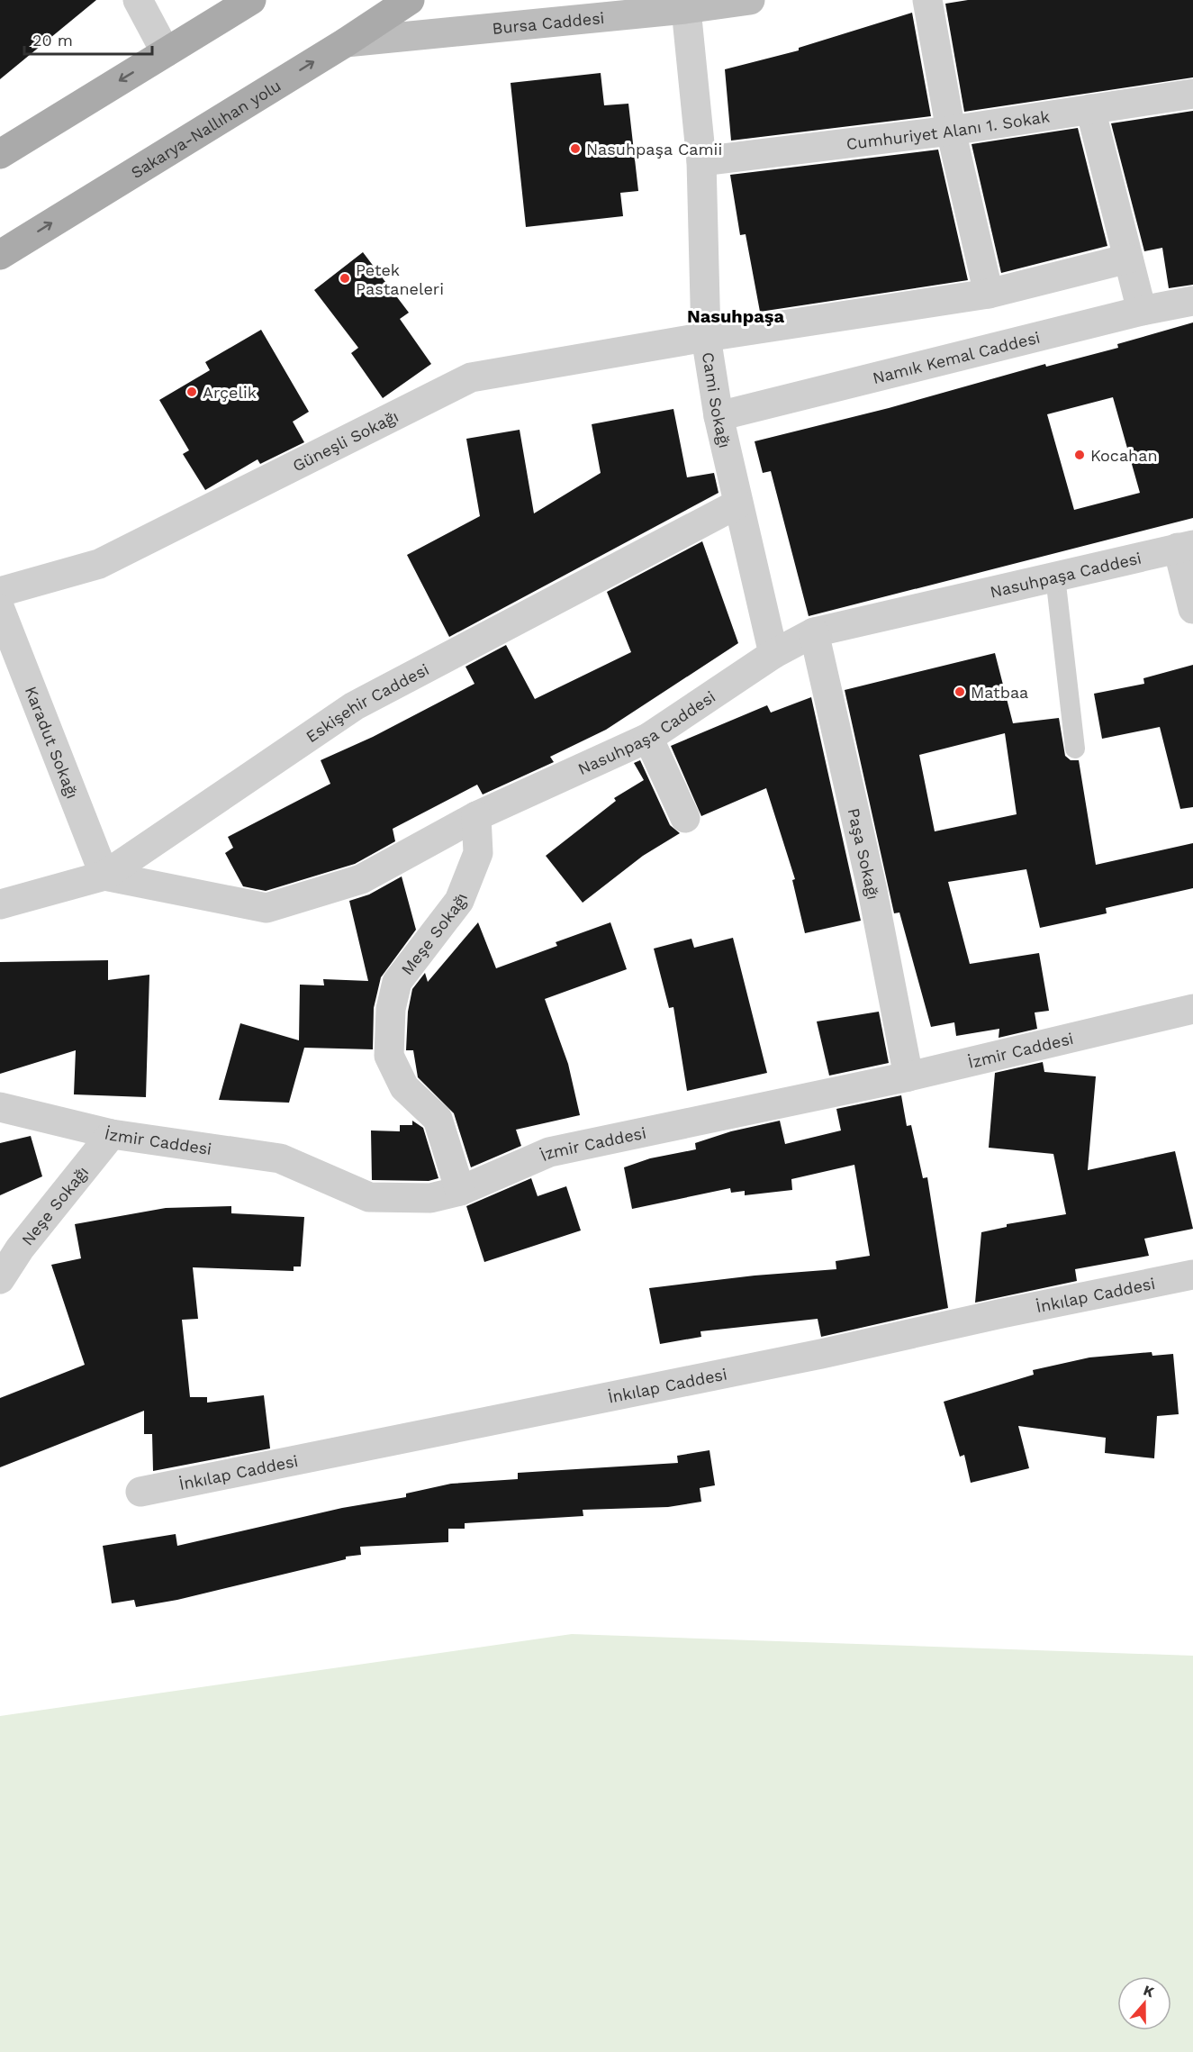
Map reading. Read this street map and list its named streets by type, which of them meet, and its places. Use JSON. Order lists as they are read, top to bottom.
{
  "streets": {
    "main road": ["Sakarya-Nallıhan yolu"],
    "street": [
      "Bursa Caddesi",
      "Cumhuriyet Alanı 1. Sokak",
      "Namık Kemal Caddesi",
      "Cami Sokağı",
      "Güneşli Sokağı",
      "Nasuhpaşa Caddesi",
      "Eskişehir Caddesi",
      "Karadut Sokağı",
      "Paşa Sokağı",
      "Meşe Sokağı",
      "İzmir Caddesi",
      "Neşe Sokağı",
      "İnkılap Caddesi"
    ]
  },
  "crossings": [
    ["Bursa Caddesi", "Sakarya-Nallıhan yolu"],
    ["Bursa Caddesi", "Cami Sokağı"],
    ["Cumhuriyet Alanı 1. Sokak", "Cami Sokağı"],
    ["Namık Kemal Caddesi", "Cami Sokağı"],
    ["Cami Sokağı", "Güneşli Sokağı"],
    ["Cami Sokağı", "Nasuhpaşa Caddesi"],
    ["Cami Sokağı", "Eskişehir Caddesi"],
    ["Nasuhpaşa Caddesi", "Eskişehir Caddesi"],
    ["Nasuhpaşa Caddesi", "Karadut Sokağı"],
    ["Nasuhpaşa Caddesi", "Paşa Sokağı"],
    ["Nasuhpaşa Caddesi", "Meşe Sokağı"],
    ["Eskişehir Caddesi", "Karadut Sokağı"],
    ["Paşa Sokağı", "İzmir Caddesi"],
    ["Meşe Sokağı", "İzmir Caddesi"],
    ["İzmir Caddesi", "Neşe Sokağı"]
  ],
  "districts": ["Nasuhpaşa"],
  "places": [
    "Nasuhpaşa Camii",
    "Petek Pastaneleri",
    "Arçelik",
    "Kocahan",
    "Matbaa"
  ],
  "scale_bar": "20 m",
  "north": "top"
}
